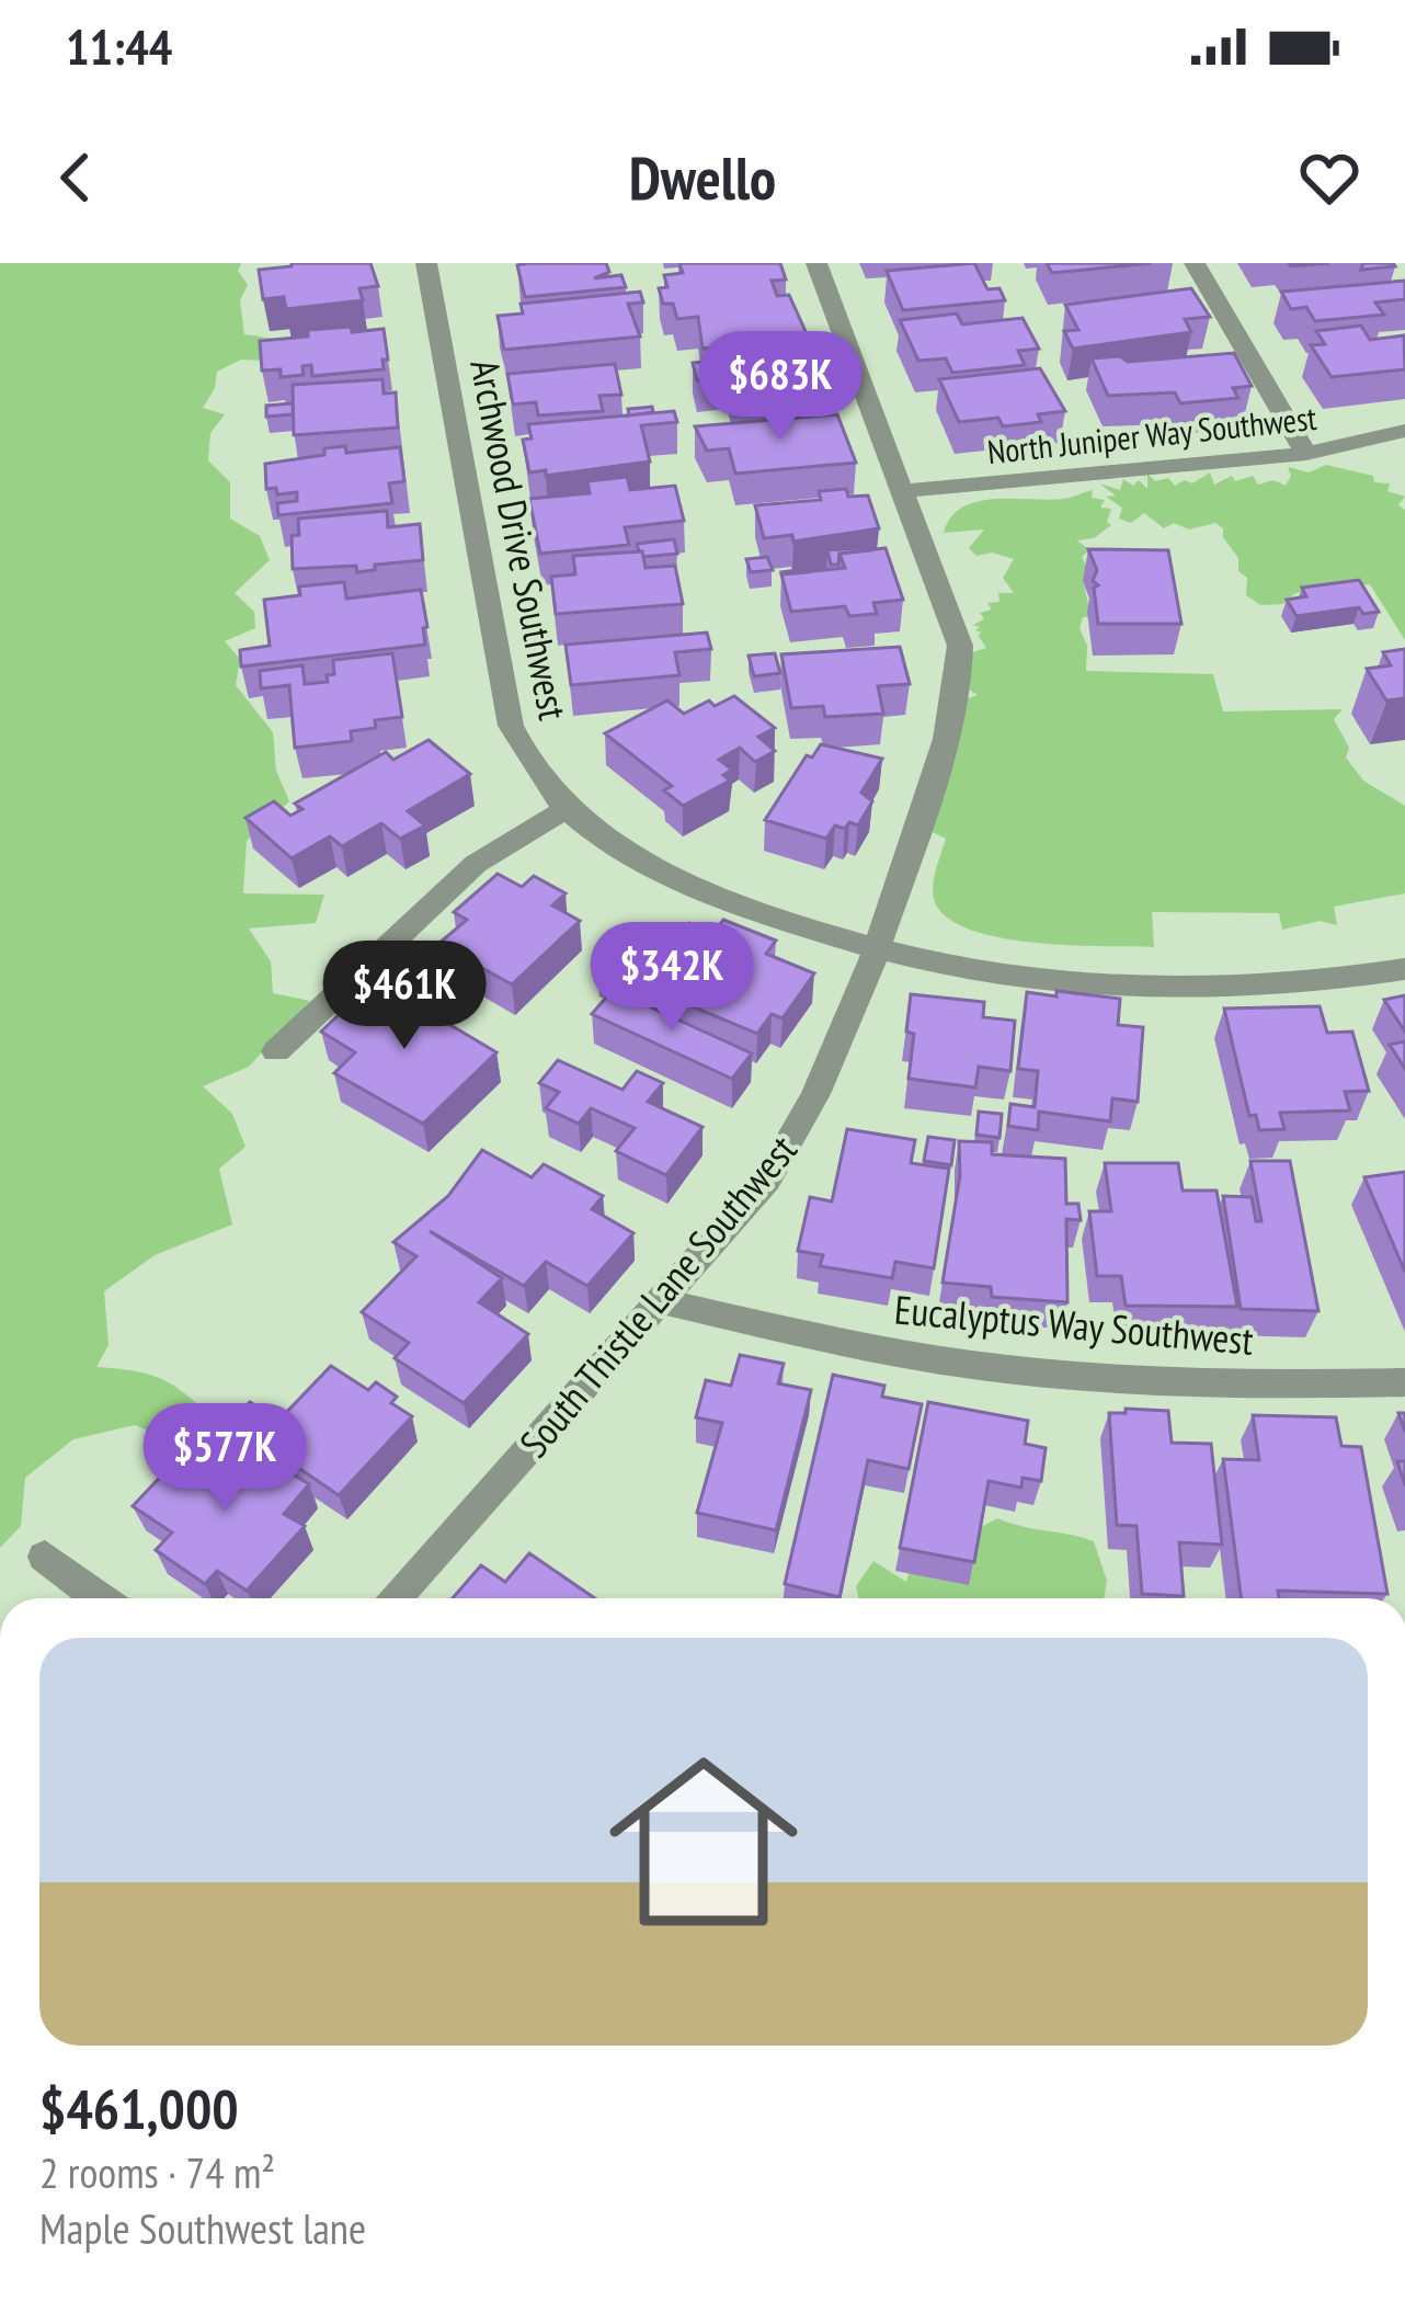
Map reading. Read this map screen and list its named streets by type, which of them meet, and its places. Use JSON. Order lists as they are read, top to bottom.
{
  "streets": {
    "street": [
      "North Juniper Way Southwest",
      "Archwood Drive Southwest",
      "South Thistle Lane Southwest",
      "Eucalyptus Way Southwest"
    ]
  },
  "crossings": [
    ["North Juniper Way Southwest", "South Thistle Lane Southwest"],
    ["Archwood Drive Southwest", "South Thistle Lane Southwest"],
    ["South Thistle Lane Southwest", "Eucalyptus Way Southwest"]
  ],
  "page": {
    "status": "11:44",
    "header": "Dwello",
    "price": [
      "$683K",
      "$342K",
      "$461K",
      "$577K"
    ],
    "list": [
      {
        "name": "$461,000",
        "note": "2 rooms · 74 m² · Maple Southwest lane"
      }
    ]
  }
}
